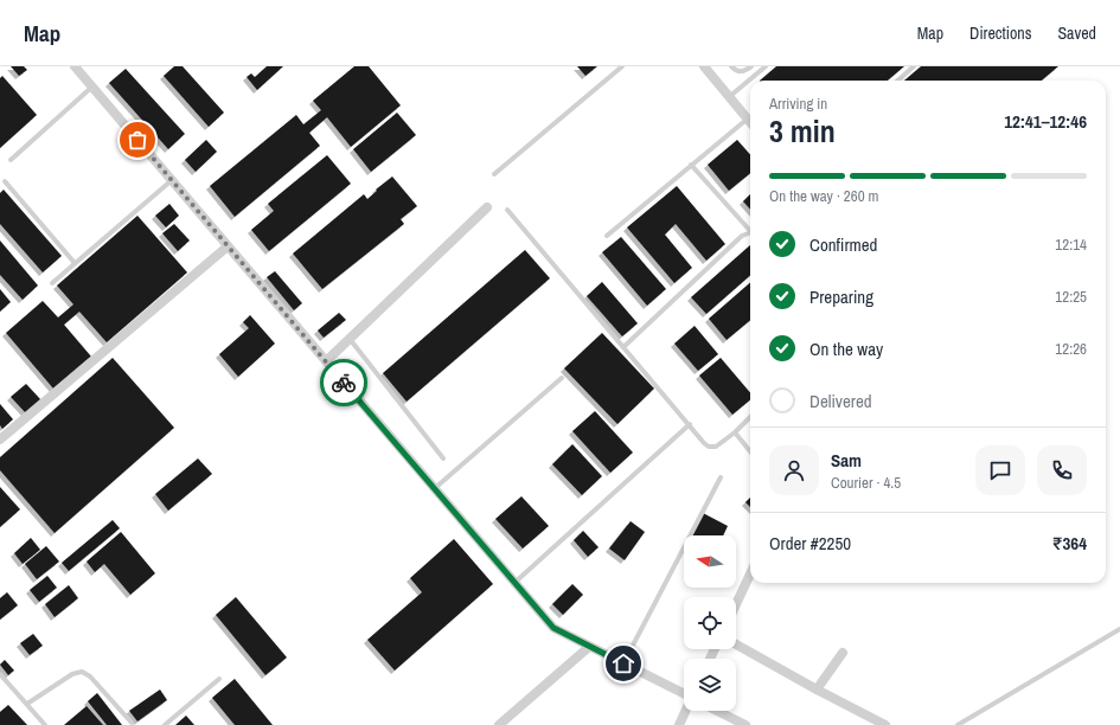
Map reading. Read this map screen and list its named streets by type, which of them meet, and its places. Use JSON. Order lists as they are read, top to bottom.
{
  "north": "left",
  "page": {
    "header": "Map",
    "nav": ["Map", "Directions", "Saved"],
    "heading": ["3 min", "Arriving in", "12:41–12:46"],
    "panel": [
      "Sam",
      "Courier · 4.5",
      "Order #2250",
      "₹364"
    ],
    "bar": "On the way · 260 m",
    "list": [
      ["Confirmed", "12:14"],
      ["Preparing", "12:25"],
      ["On the way", "12:26"],
      "Delivered"
    ]
  }
}
